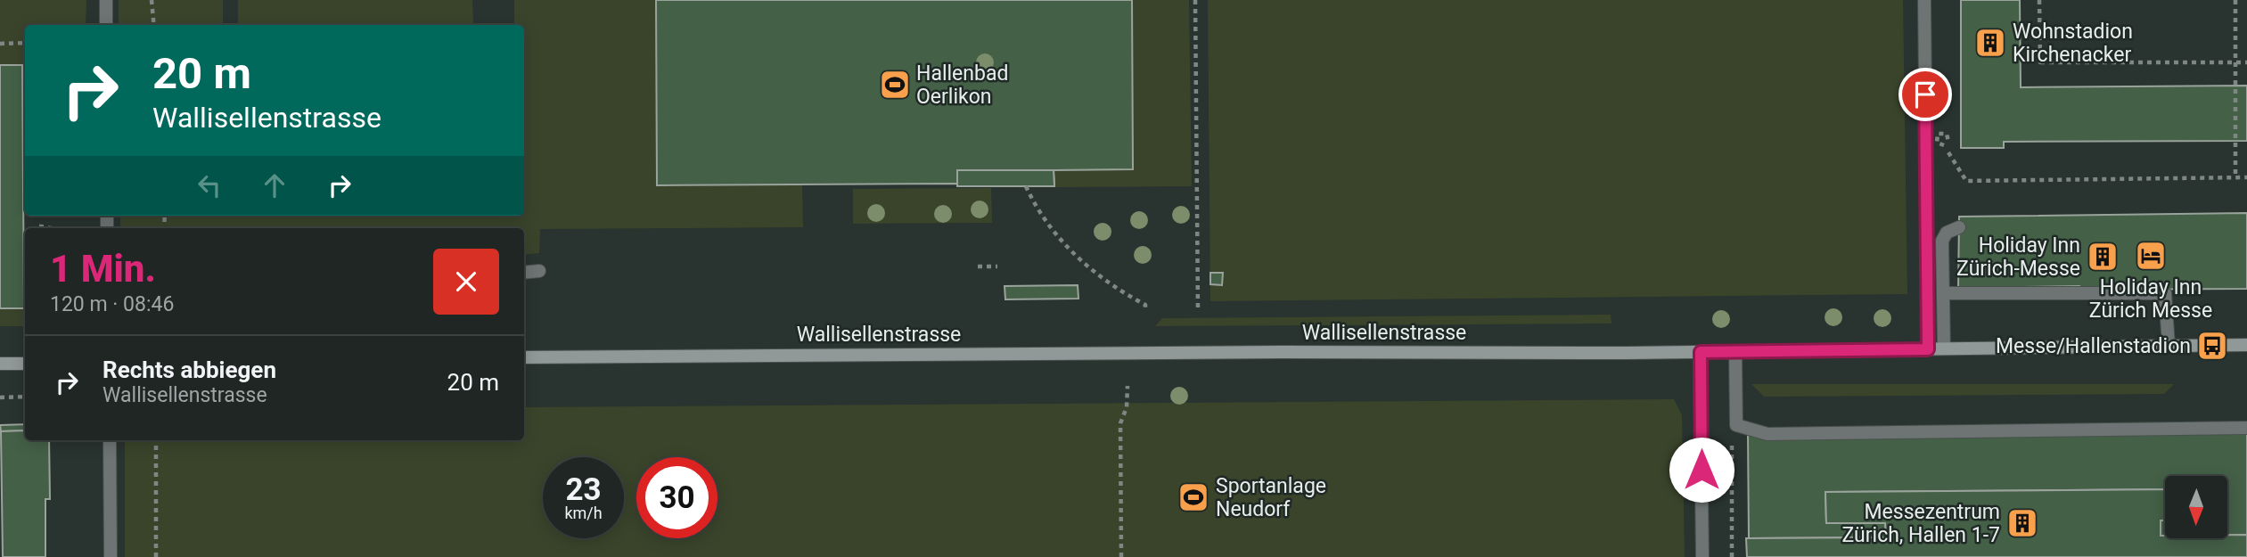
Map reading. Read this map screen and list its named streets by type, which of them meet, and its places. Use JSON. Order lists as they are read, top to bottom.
{
  "streets": {
    "street": ["Wallisellenstrasse"]
  },
  "places": {
    "building": ["Wohnstadion Kirchenacker", "Holiday Inn Zürich-Messe", "Messezentrum Zürich, Hallen 1-7"],
    "sports": ["Hallenbad Oerlikon", "Sportanlage Neudorf"],
    "hotel": ["Holiday Inn Zürich Messe"],
    "bus stop": ["Messe/Hallenstadion"]
  },
  "north": "bottom",
  "page": {
    "turn": ["20 m", "Wallisellenstrasse"],
    "heading": ["1 Min.", "120 m · 08:46"],
    "list": [
      {
        "name": "Rechts abbiegen",
        "note": "Wallisellenstrasse",
        "value": "20 m"
      }
    ],
    "speed": "23 km/h",
    "limit": "30"
  }
}
